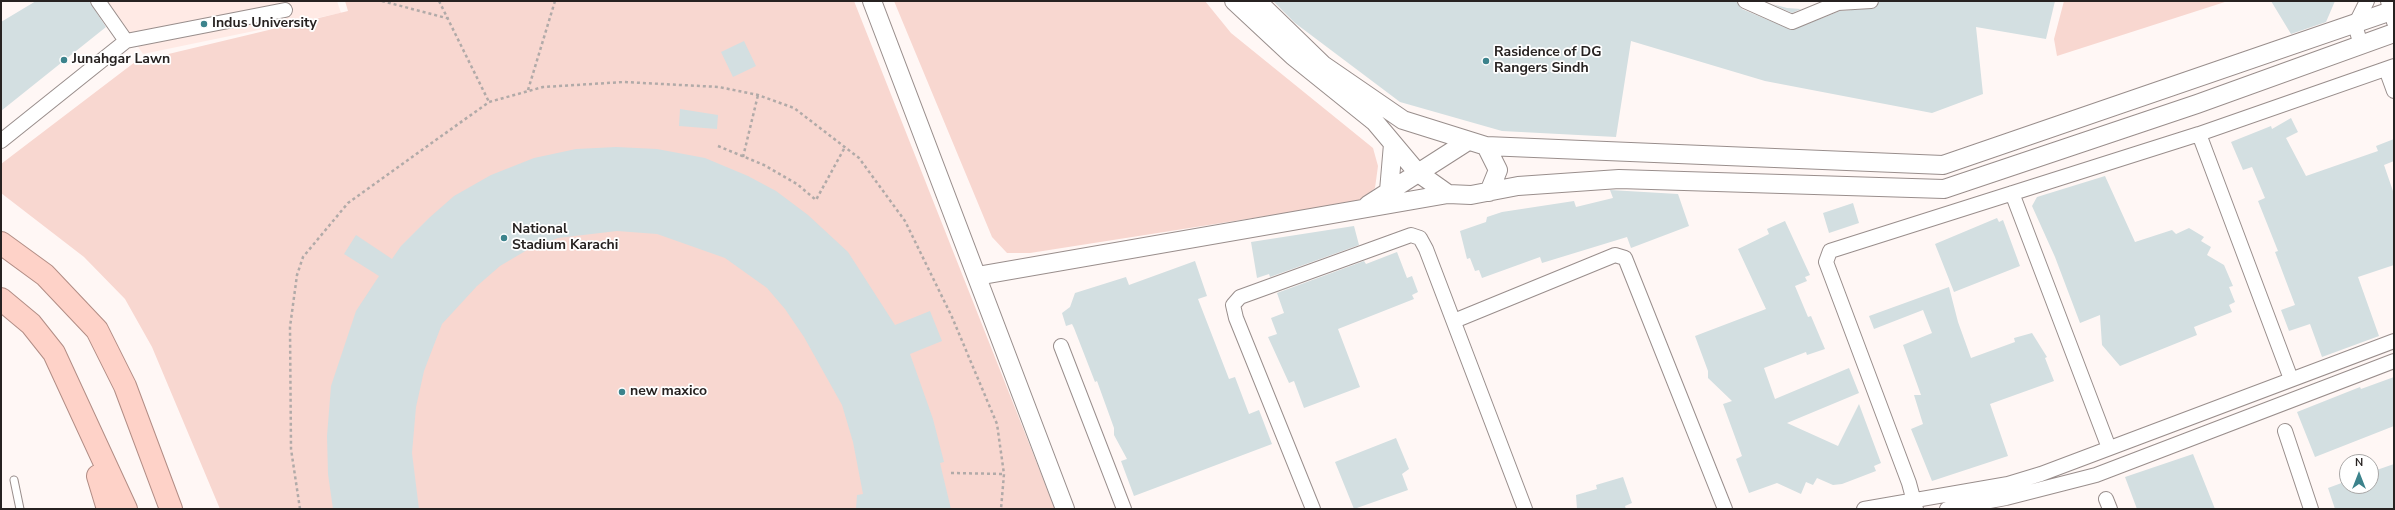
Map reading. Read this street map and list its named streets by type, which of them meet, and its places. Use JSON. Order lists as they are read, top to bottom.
{
  "places": [
    "Indus University",
    "Junahgar Lawn",
    "Rasidence of DG Rangers Sindh",
    "National Stadium Karachi",
    "new maxico"
  ],
  "north": "top"
}
